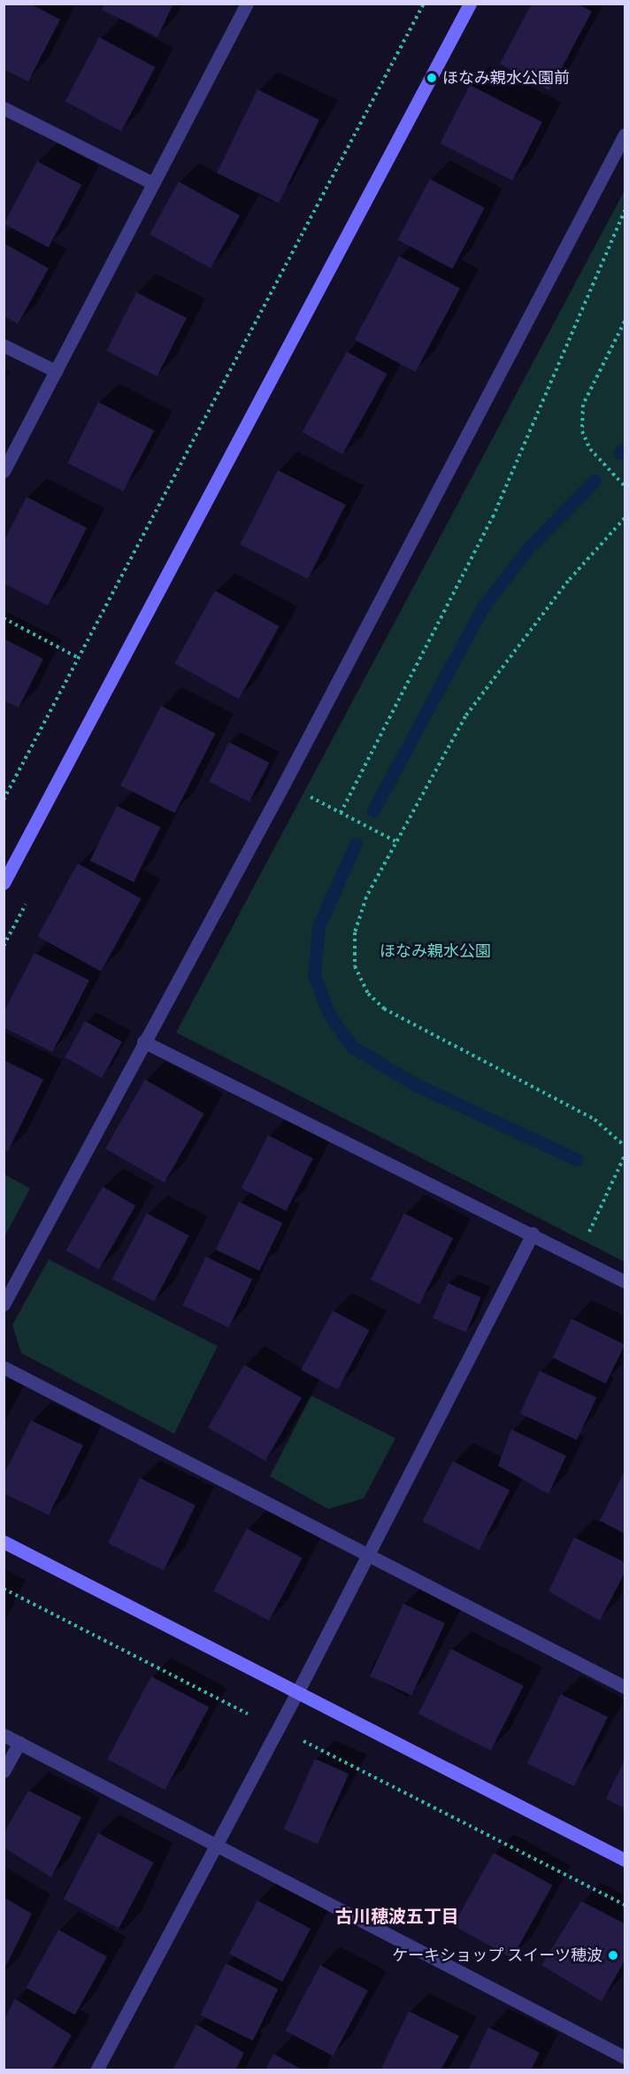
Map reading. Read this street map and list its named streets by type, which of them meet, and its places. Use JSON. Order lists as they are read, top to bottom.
{
  "districts": ["古川穂波五丁目"],
  "parks": ["ほなみ親水公園"],
  "places": ["ほなみ親水公園前", "ケーキショップ スイーツ穂波"]
}
